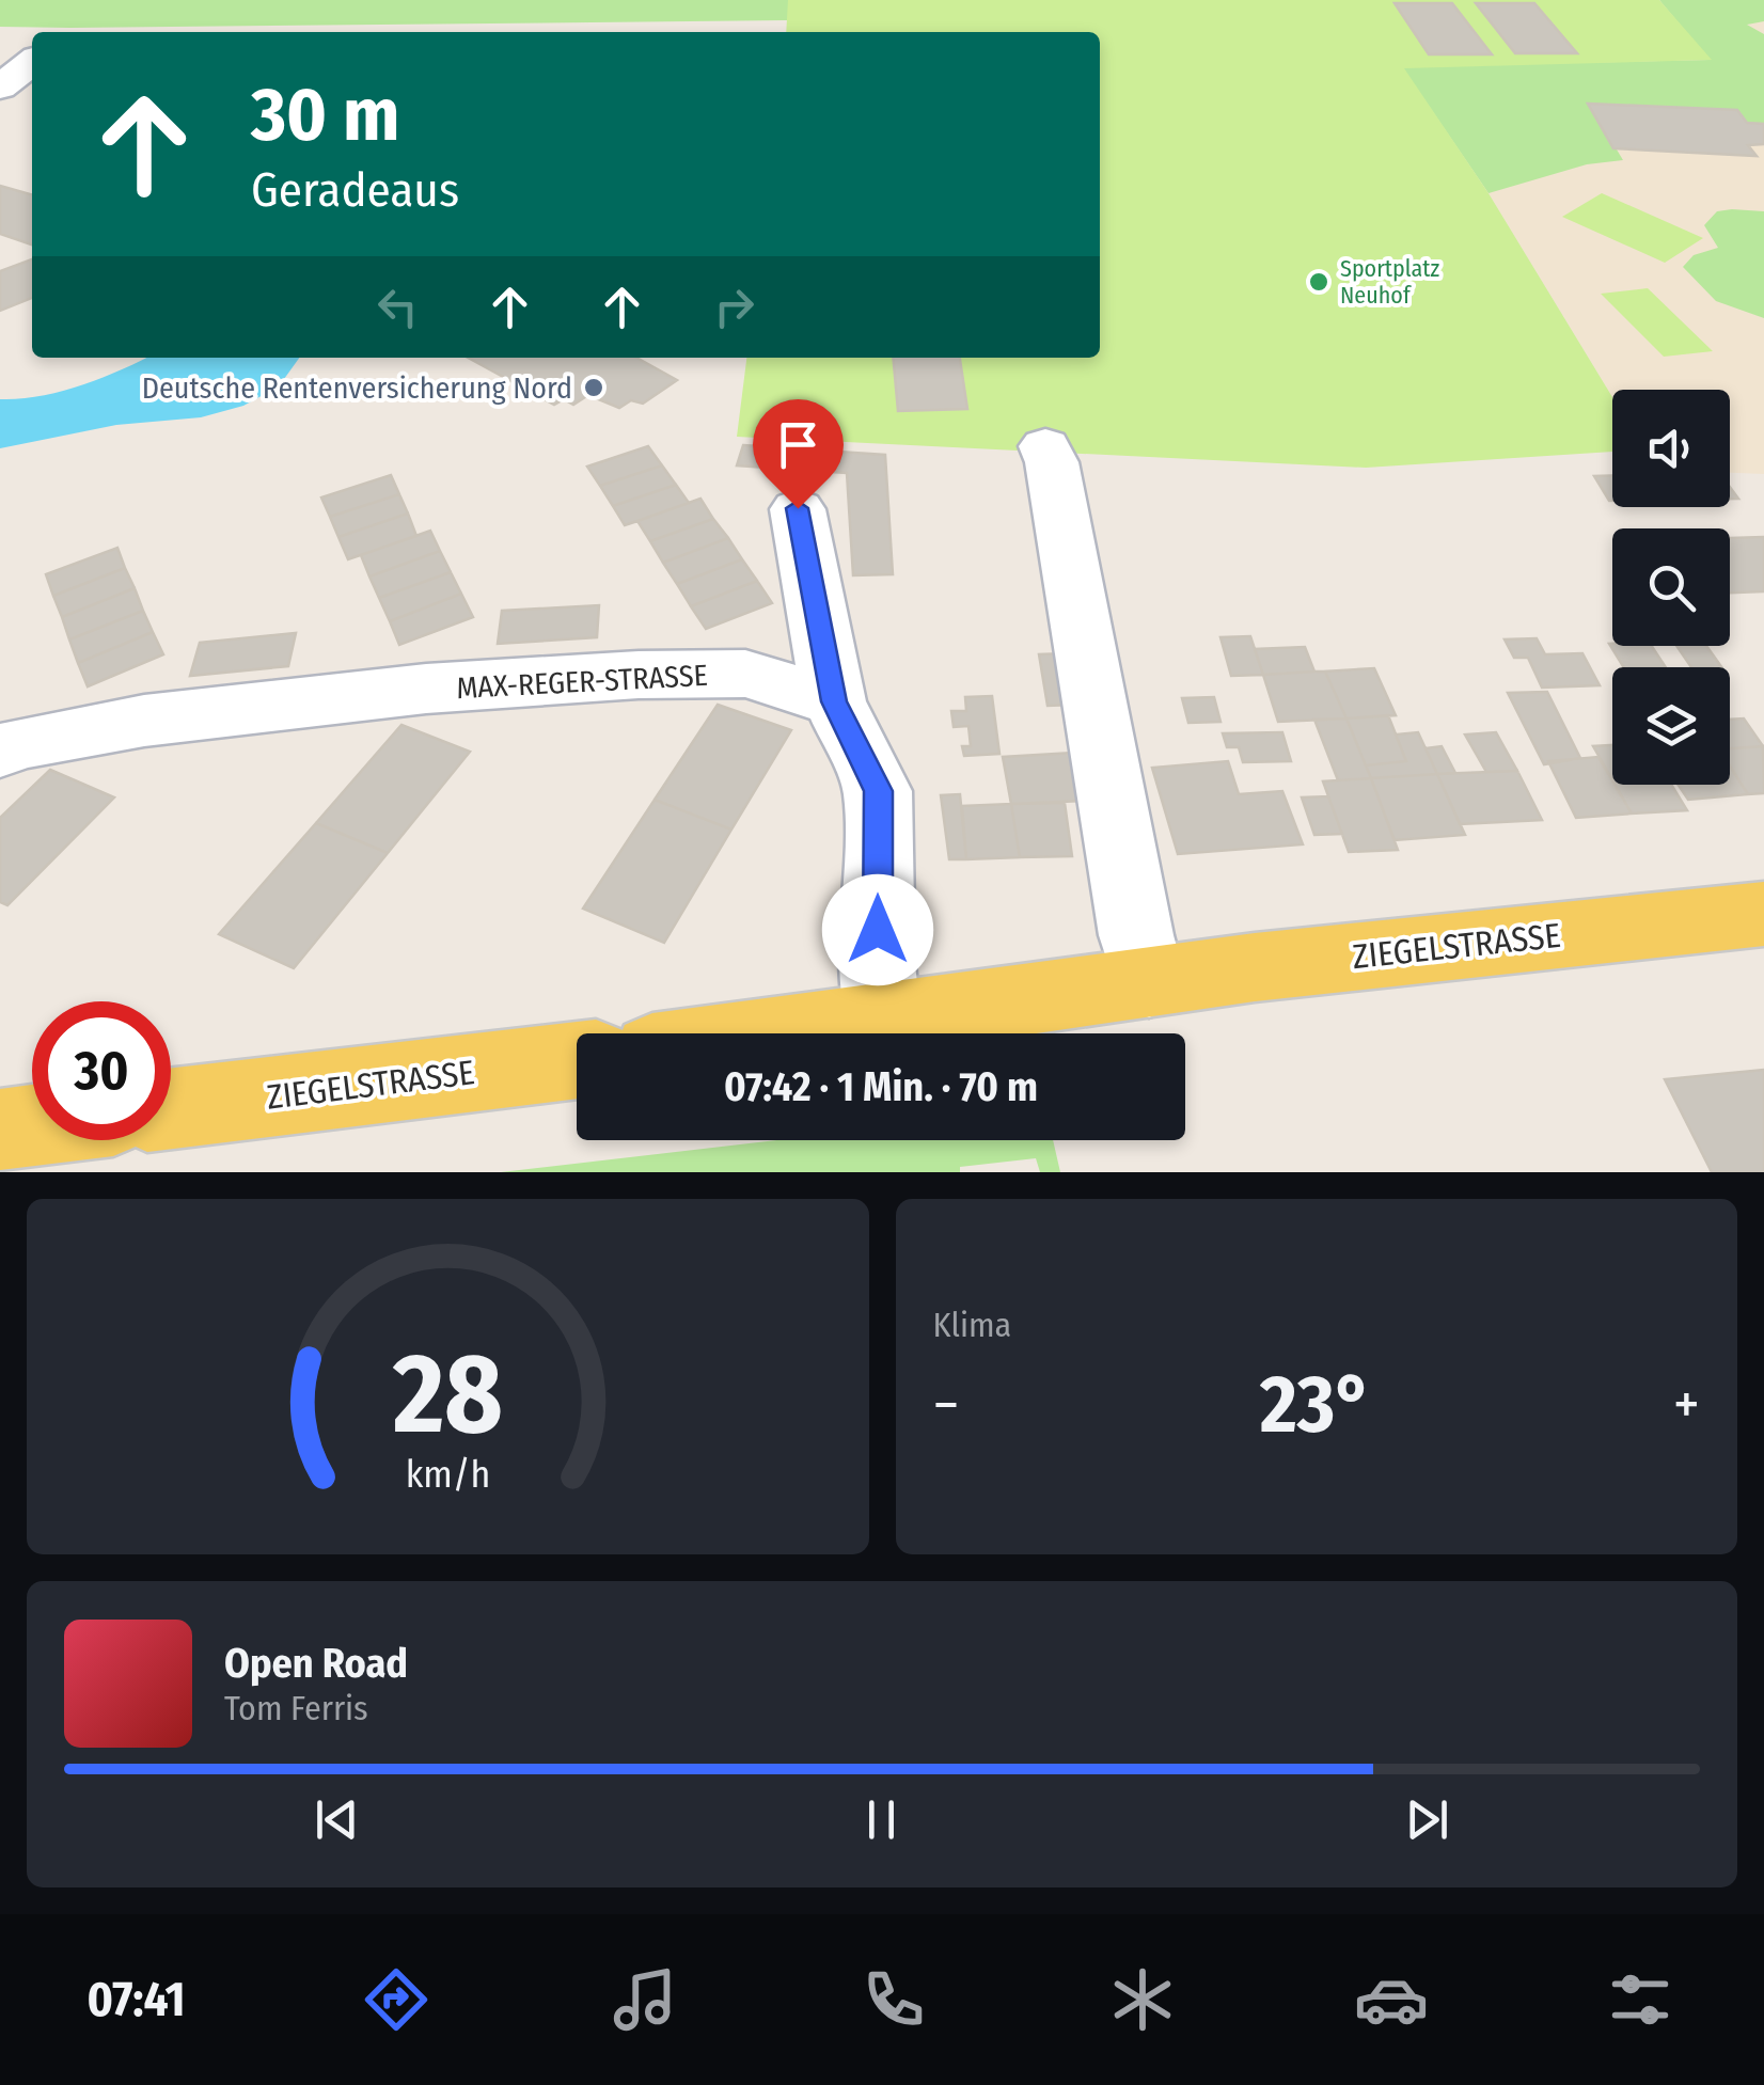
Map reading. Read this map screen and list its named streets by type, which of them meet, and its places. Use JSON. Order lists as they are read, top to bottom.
{
  "streets": {
    "main road": ["ZIEGELSTRASSE"],
    "street": ["MAX-REGER-STRASSE"]
  },
  "places": ["Sportplatz Neuhof", "Deutsche Rentenversicherung Nord"],
  "page": {
    "turn": ["30 m", "Geradeaus"],
    "limit": "30",
    "trip": "07:42 · 1 Min. · 70 m",
    "tile": "Klima",
    "heat": ["−", "23°", "+"],
    "song": ["Open Road", "Tom Ferris"],
    "tabs": "07:41",
    "gauge": ["28", "km/h"]
  }
}
